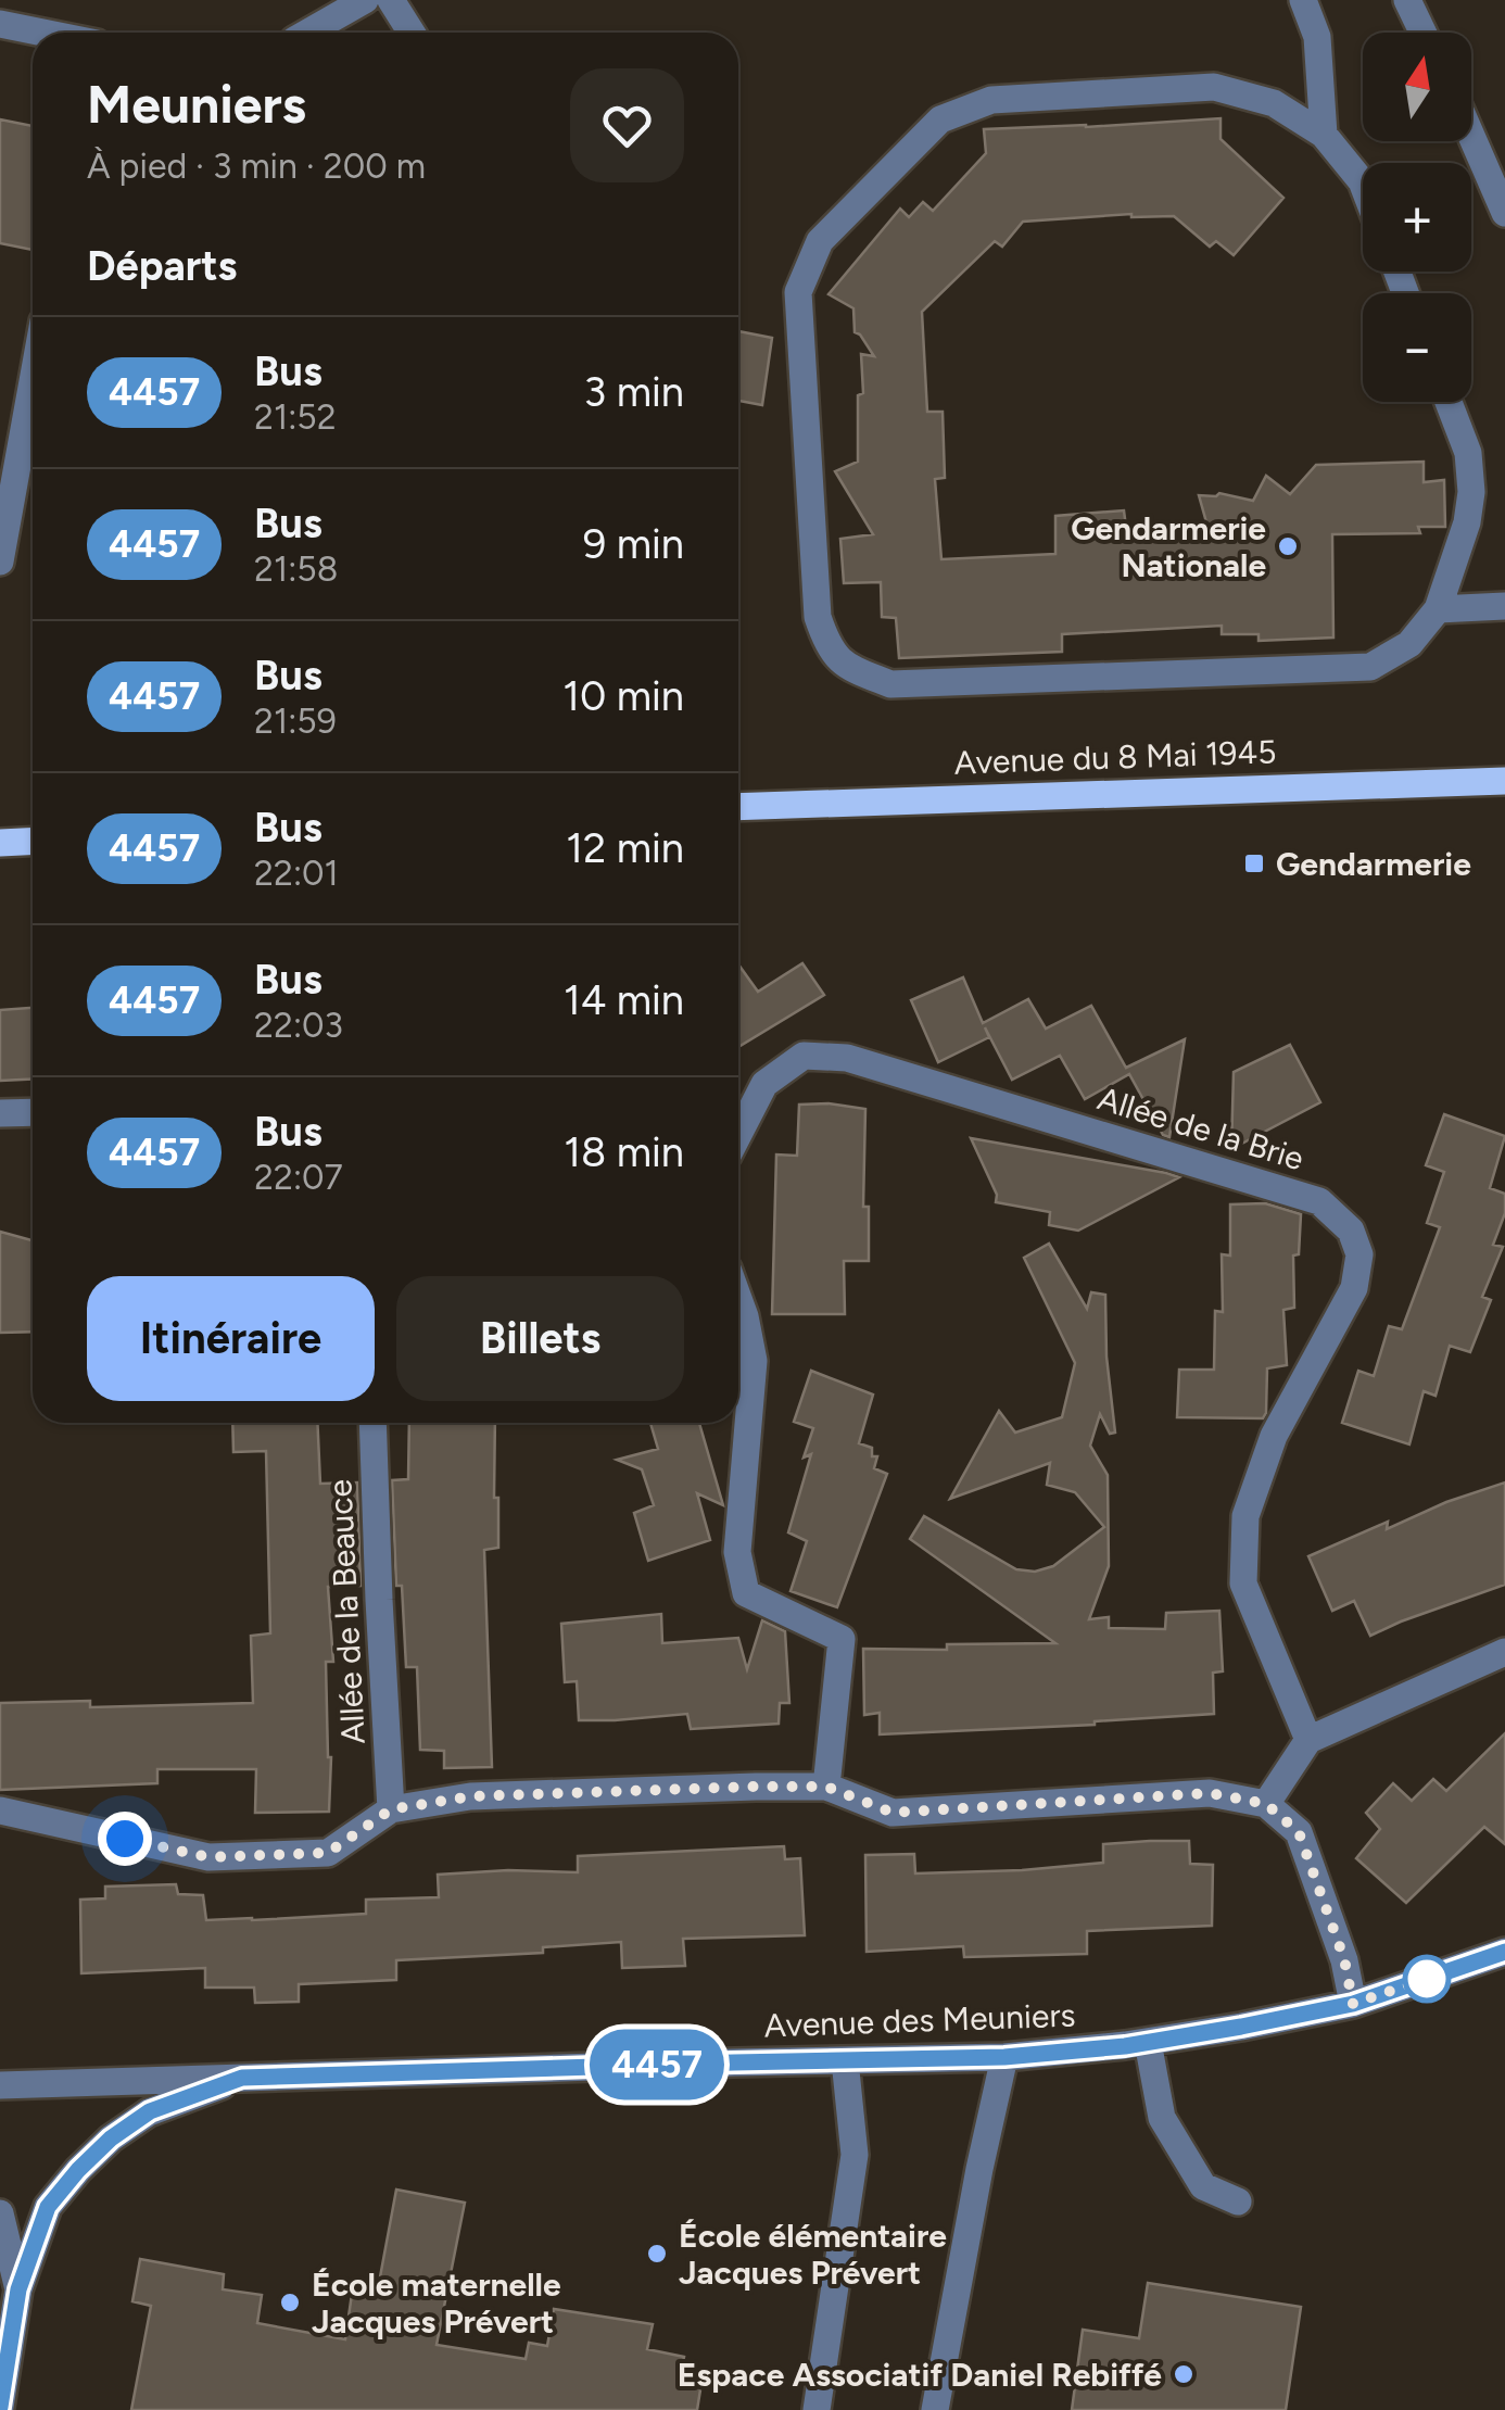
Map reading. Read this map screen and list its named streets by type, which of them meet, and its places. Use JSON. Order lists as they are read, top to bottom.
{
  "streets": {
    "main road": ["Avenue du 8 Mai 1945"],
    "street": ["Allée de la Brie", "Allée de la Beauce", "Avenue des Meuniers"]
  },
  "places": {
    "other": [
      "Gendarmerie Nationale",
      "École élémentaire Jacques Prévert",
      "École maternelle Jacques Prévert",
      "Espace Associatif Daniel Rebiffé"
    ],
    "transit": ["Gendarmerie"]
  },
  "lines": ["bus line 4457"],
  "north": "top",
  "page": {
    "on_map": "4457",
    "map_buttons": ["+", "−"],
    "heading": [
      ["Meuniers", "À pied · 3 min · 200 m"],
      "Départs"
    ],
    "list": [
      {
        "mark": "4457",
        "name": "Bus",
        "note": "21:52",
        "value": "3 min"
      },
      {
        "mark": "4457",
        "name": "Bus",
        "note": "21:58",
        "value": "9 min"
      },
      {
        "mark": "4457",
        "name": "Bus",
        "note": "21:59",
        "value": "10 min"
      },
      {
        "mark": "4457",
        "name": "Bus",
        "note": "22:01",
        "value": "12 min"
      },
      {
        "mark": "4457",
        "name": "Bus",
        "note": "22:03",
        "value": "14 min"
      },
      {
        "mark": "4457",
        "name": "Bus",
        "note": "22:07",
        "value": "18 min"
      }
    ],
    "buttons": ["Itinéraire", "Billets"]
  }
}
